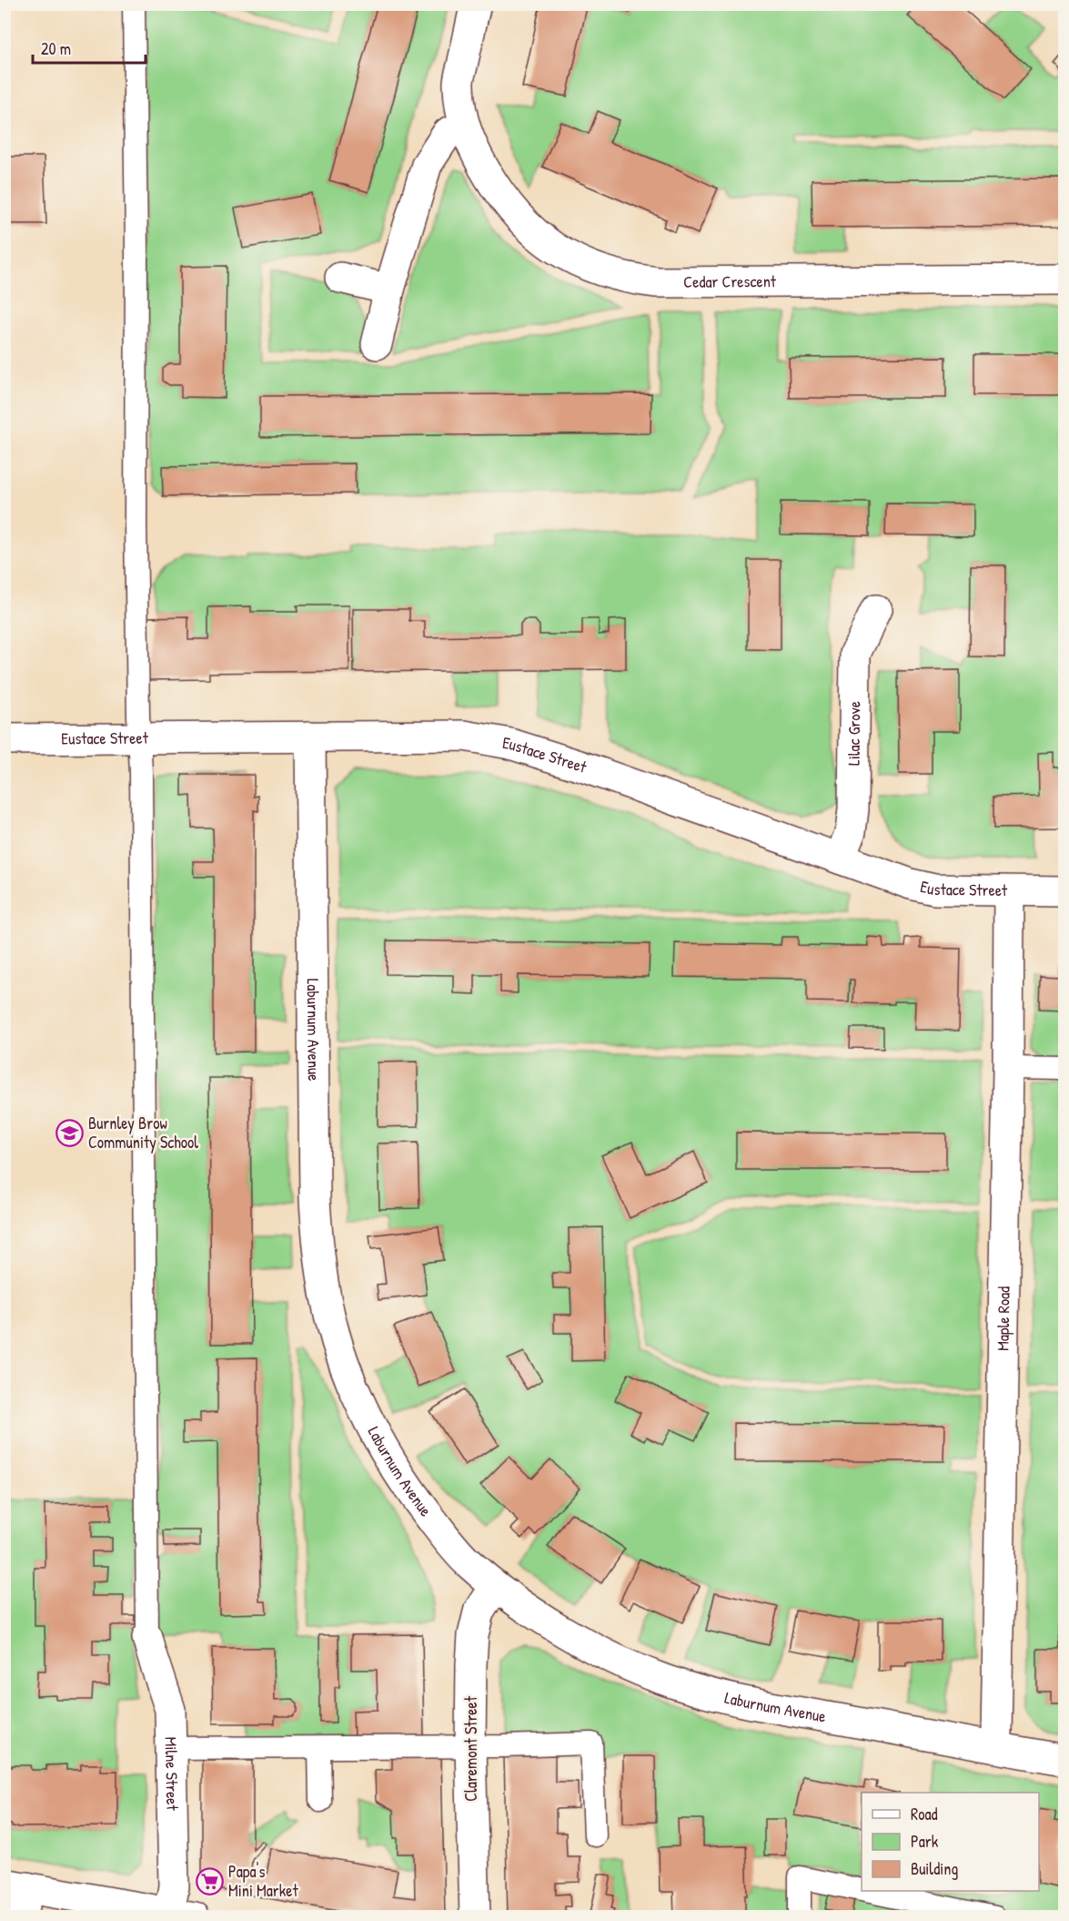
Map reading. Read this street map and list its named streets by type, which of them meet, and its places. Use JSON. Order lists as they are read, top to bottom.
{
  "streets": {
    "street": [
      "Cedar Crescent",
      "Lilac Grove",
      "Eustace Street",
      "Laburnum Avenue",
      "Maple Road",
      "Claremont Street",
      "Milne Street"
    ]
  },
  "crossings": [
    ["Lilac Grove", "Eustace Street"],
    ["Eustace Street", "Laburnum Avenue"],
    ["Eustace Street", "Maple Road"],
    ["Laburnum Avenue", "Maple Road"],
    ["Laburnum Avenue", "Claremont Street"]
  ],
  "places": {
    "school or university": ["Burnley Brow Community School"],
    "supermarket": ["Papa's Mini Market"]
  },
  "legend": ["Road", "Park", "Building"],
  "scale_bar": "20 m"
}
